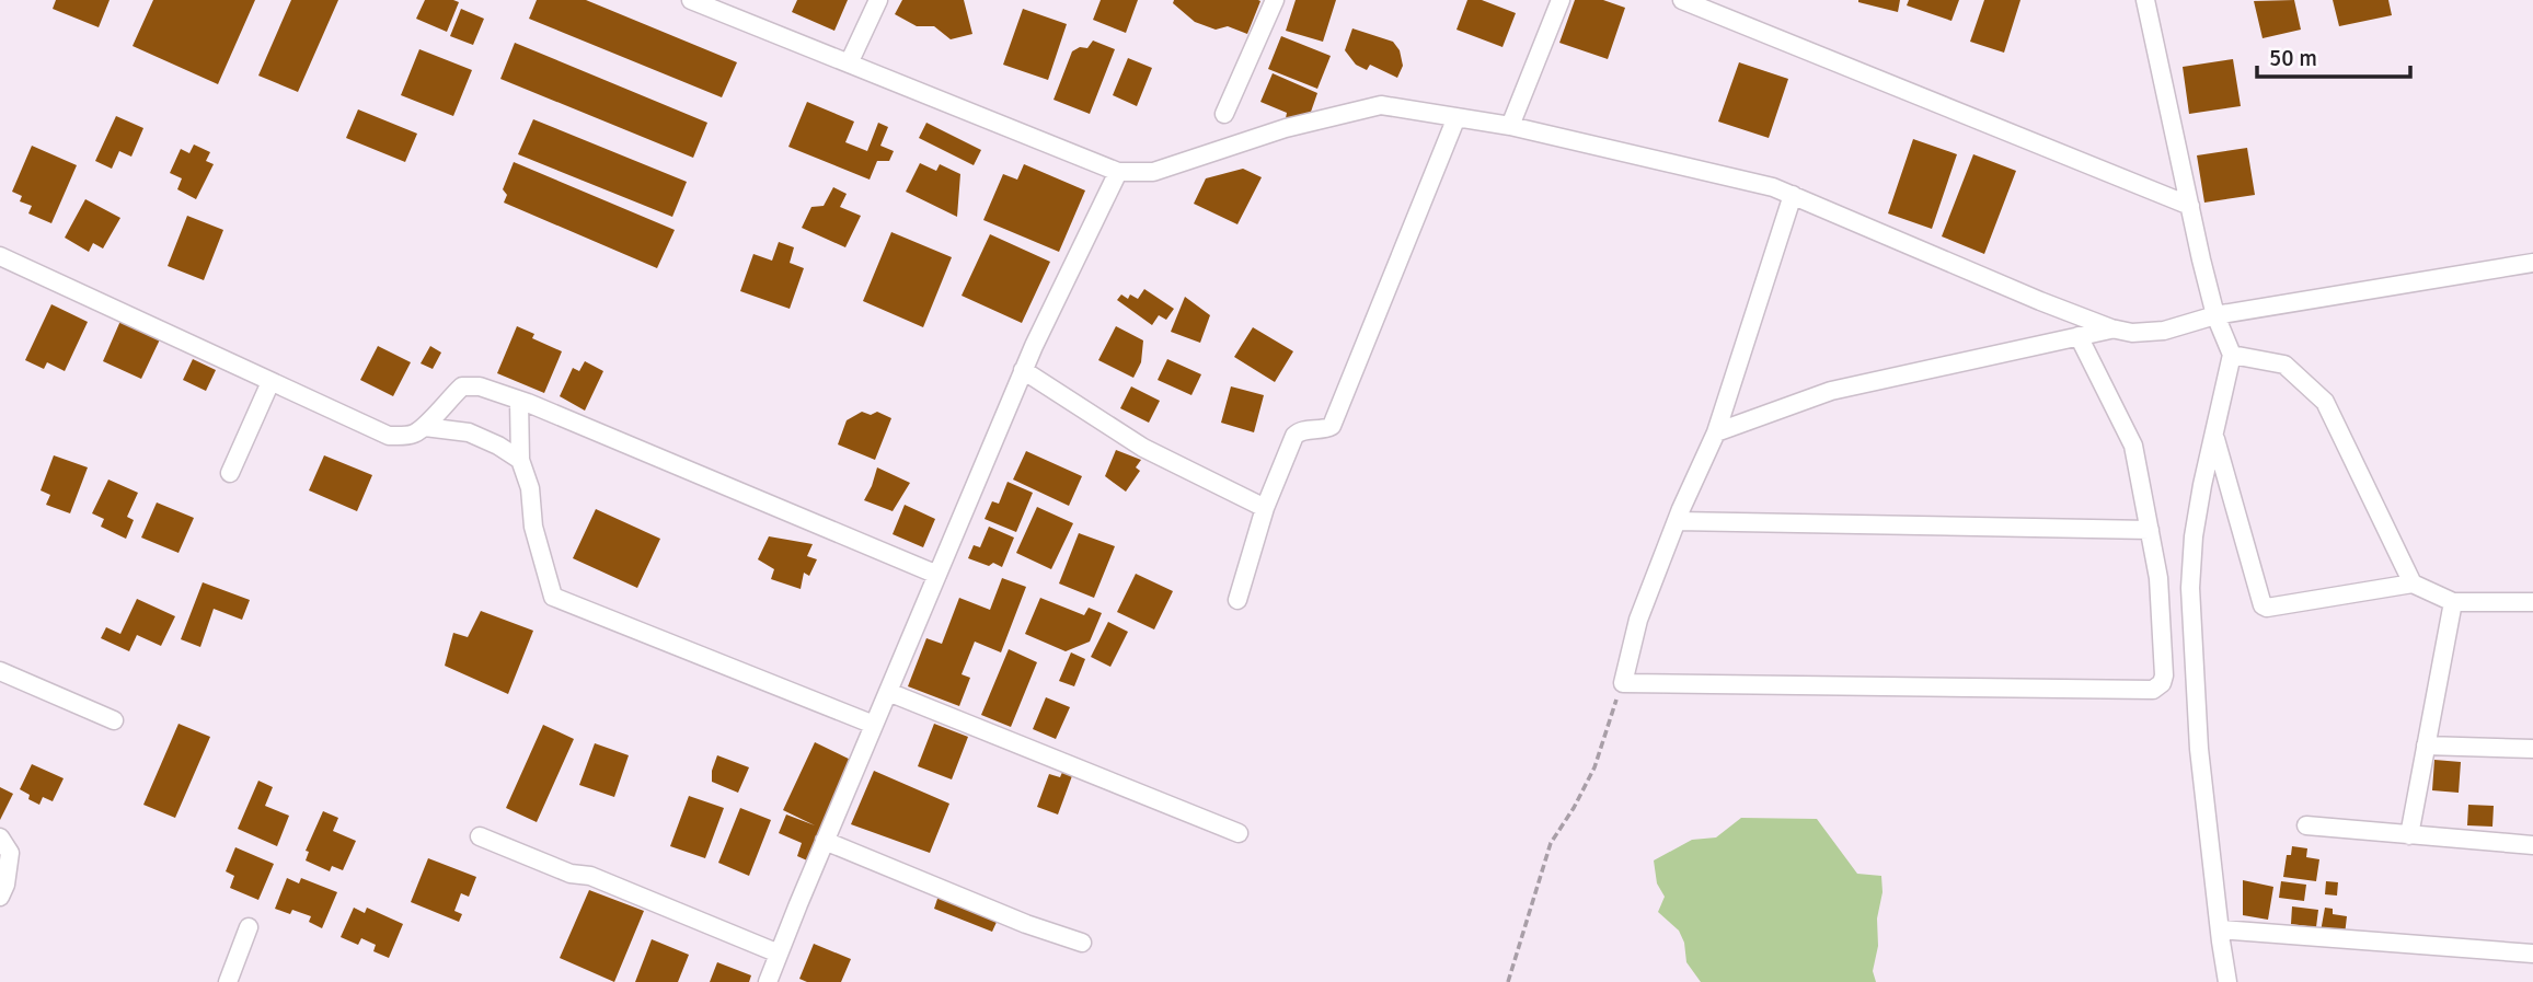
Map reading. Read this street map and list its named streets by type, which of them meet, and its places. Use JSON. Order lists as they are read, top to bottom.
{
  "scale_bar": "50 m"
}
